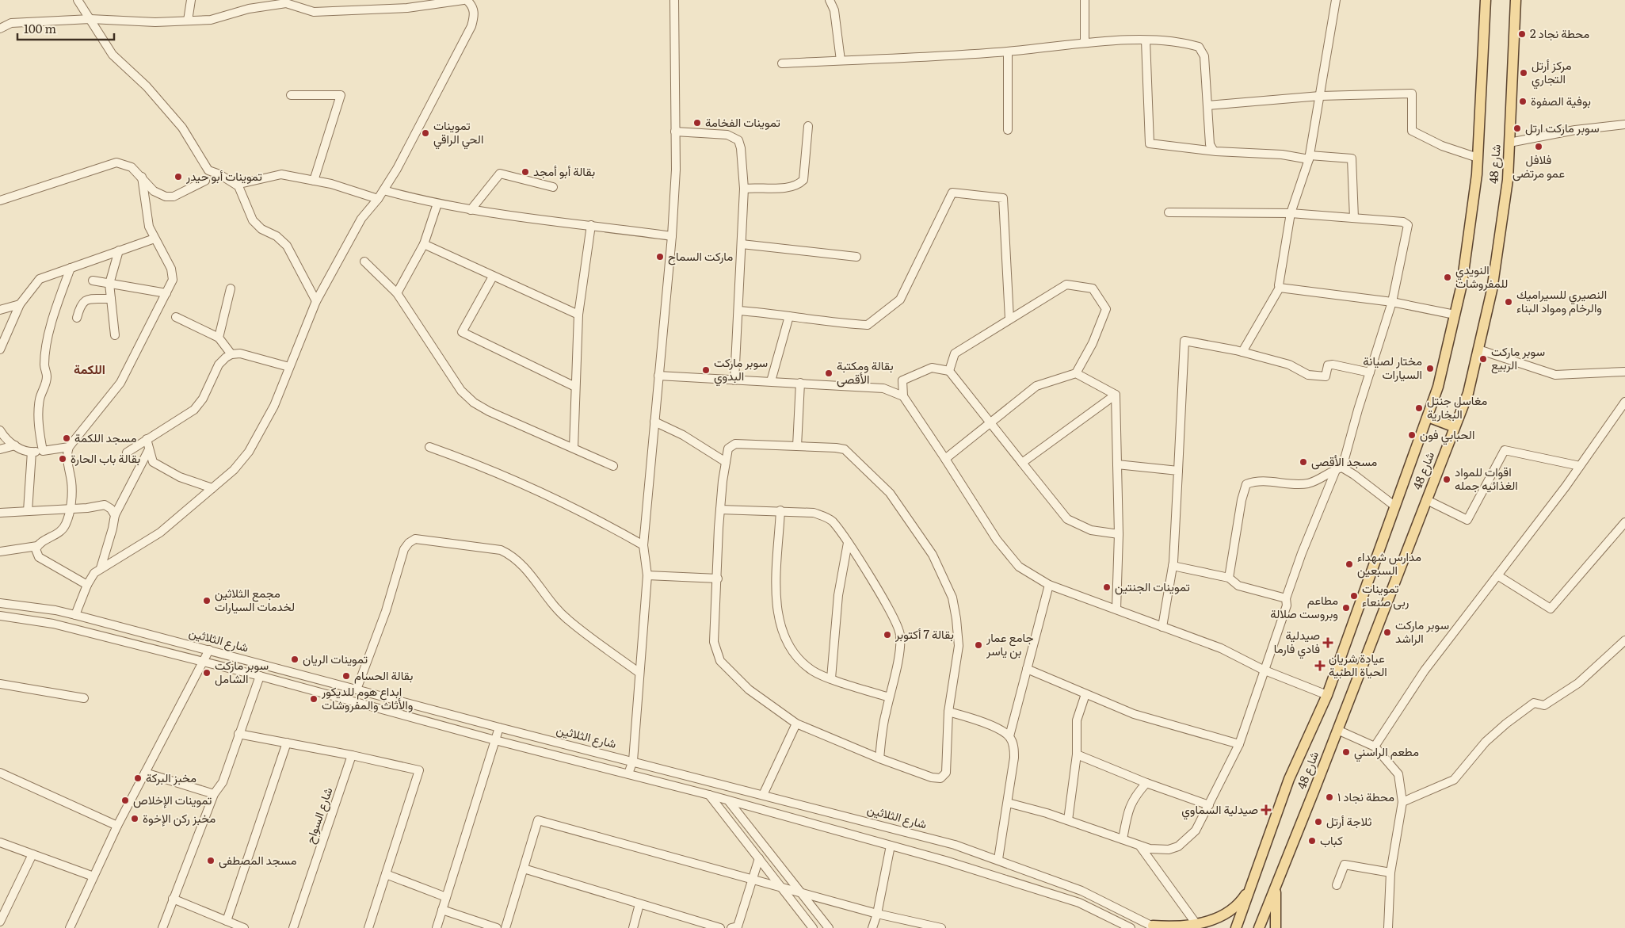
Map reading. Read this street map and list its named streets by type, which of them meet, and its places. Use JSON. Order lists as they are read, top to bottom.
{
  "streets": {
    "main road": ["شارع 48"],
    "street": ["شارع الثلاثين", "شارع السواح"]
  },
  "districts": ["اللكمة"],
  "places": {
    "other": [
      "محطة نجاد 2",
      "مركز أرتل التجاري",
      "بوفية الصفوة",
      "تموينات الفخامة",
      "سوبر ماركت ارتل",
      "تموينات الحي الراقي",
      "فلافل عمو مرتضى",
      "بقالة أبو أمجد",
      "تموينات أبو حيدر",
      "ماركت السماح",
      "النويدي للمفروشات",
      "النصيري للسيراميك والرخام ومواد البناء",
      "سوبر ماركت الربيع",
      "مختار لصيانة السيارات",
      "سوبر ماركت البدوي",
      "بقالة ومكتبة الأقصى",
      "مغاسل جنتل البخارية",
      "الحبابي فون",
      "مسجد اللكمة",
      "بقالة باب الحارة",
      "مسجد الأقصى",
      "اقوات للمواد الغذائيه جمله",
      "مدارس شهداء السبعين",
      "تموينات الجنتين",
      "تموينات ربى صنعاء",
      "مجمع الثلاثين لخدمات السيارات",
      "مطاعم وبروست صلالة",
      "سوبر ماركت الراشد",
      "بقالة 7 أكتوبر",
      "جامع عمار بن ياسر",
      "تموينات الريان",
      "سوبر ماركت الشامل",
      "بقالة الحسام",
      "إبداع هوم للديكور والأثاث والمفروشات",
      "مطعم الراسني",
      "مخبز البركة",
      "محطة نجاد ١",
      "تموينات الإخلاص",
      "مخبز ركن الإخوة",
      "ثلاجة أرتل",
      "كباب",
      "مسجد المصطفى"
    ],
    "health": ["صيدلية فادي فارما", "عيادة شريان الحياة الطبية", "صيدلية السماوي"]
  },
  "scale_bar": "100 m"
}
